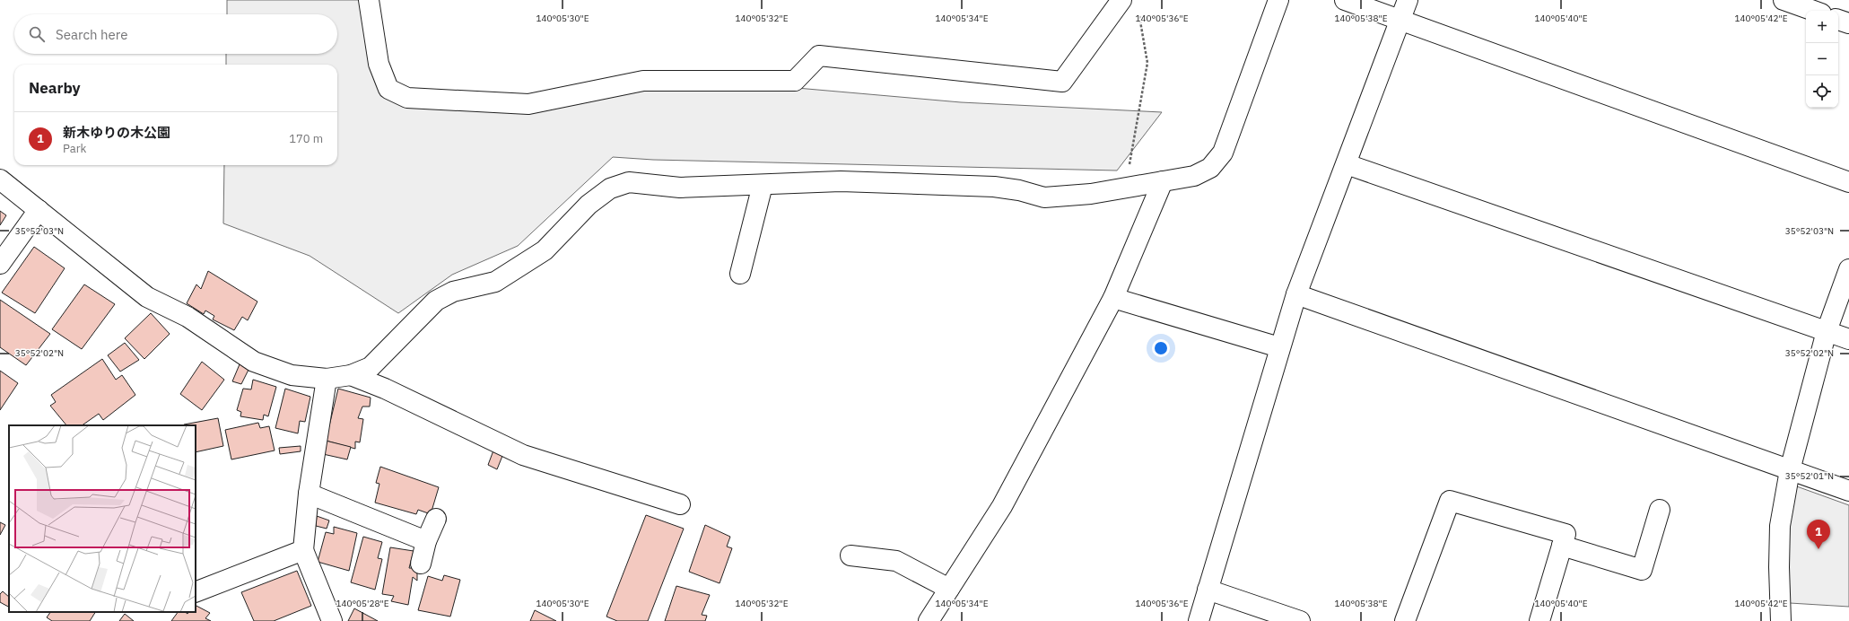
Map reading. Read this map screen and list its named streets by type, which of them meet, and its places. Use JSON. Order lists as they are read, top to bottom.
{
  "page": {
    "map_buttons": ["+", "−"],
    "search": "Search here",
    "heading": "Nearby",
    "list": [
      {
        "mark": "1",
        "name": "新木ゆりの木公園",
        "note": "Park",
        "value": "170 m"
      }
    ],
    "pins": "1"
  },
  "coordinates": [
    "140°05'30\"E",
    "140°05'32\"E",
    "140°05'34\"E",
    "140°05'36\"E",
    "140°05'38\"E",
    "140°05'40\"E",
    "140°05'42\"E",
    "35°52'03\"N",
    "35°52'02\"N",
    "35°52'01\"N",
    "140°05'28\"E"
  ]
}
